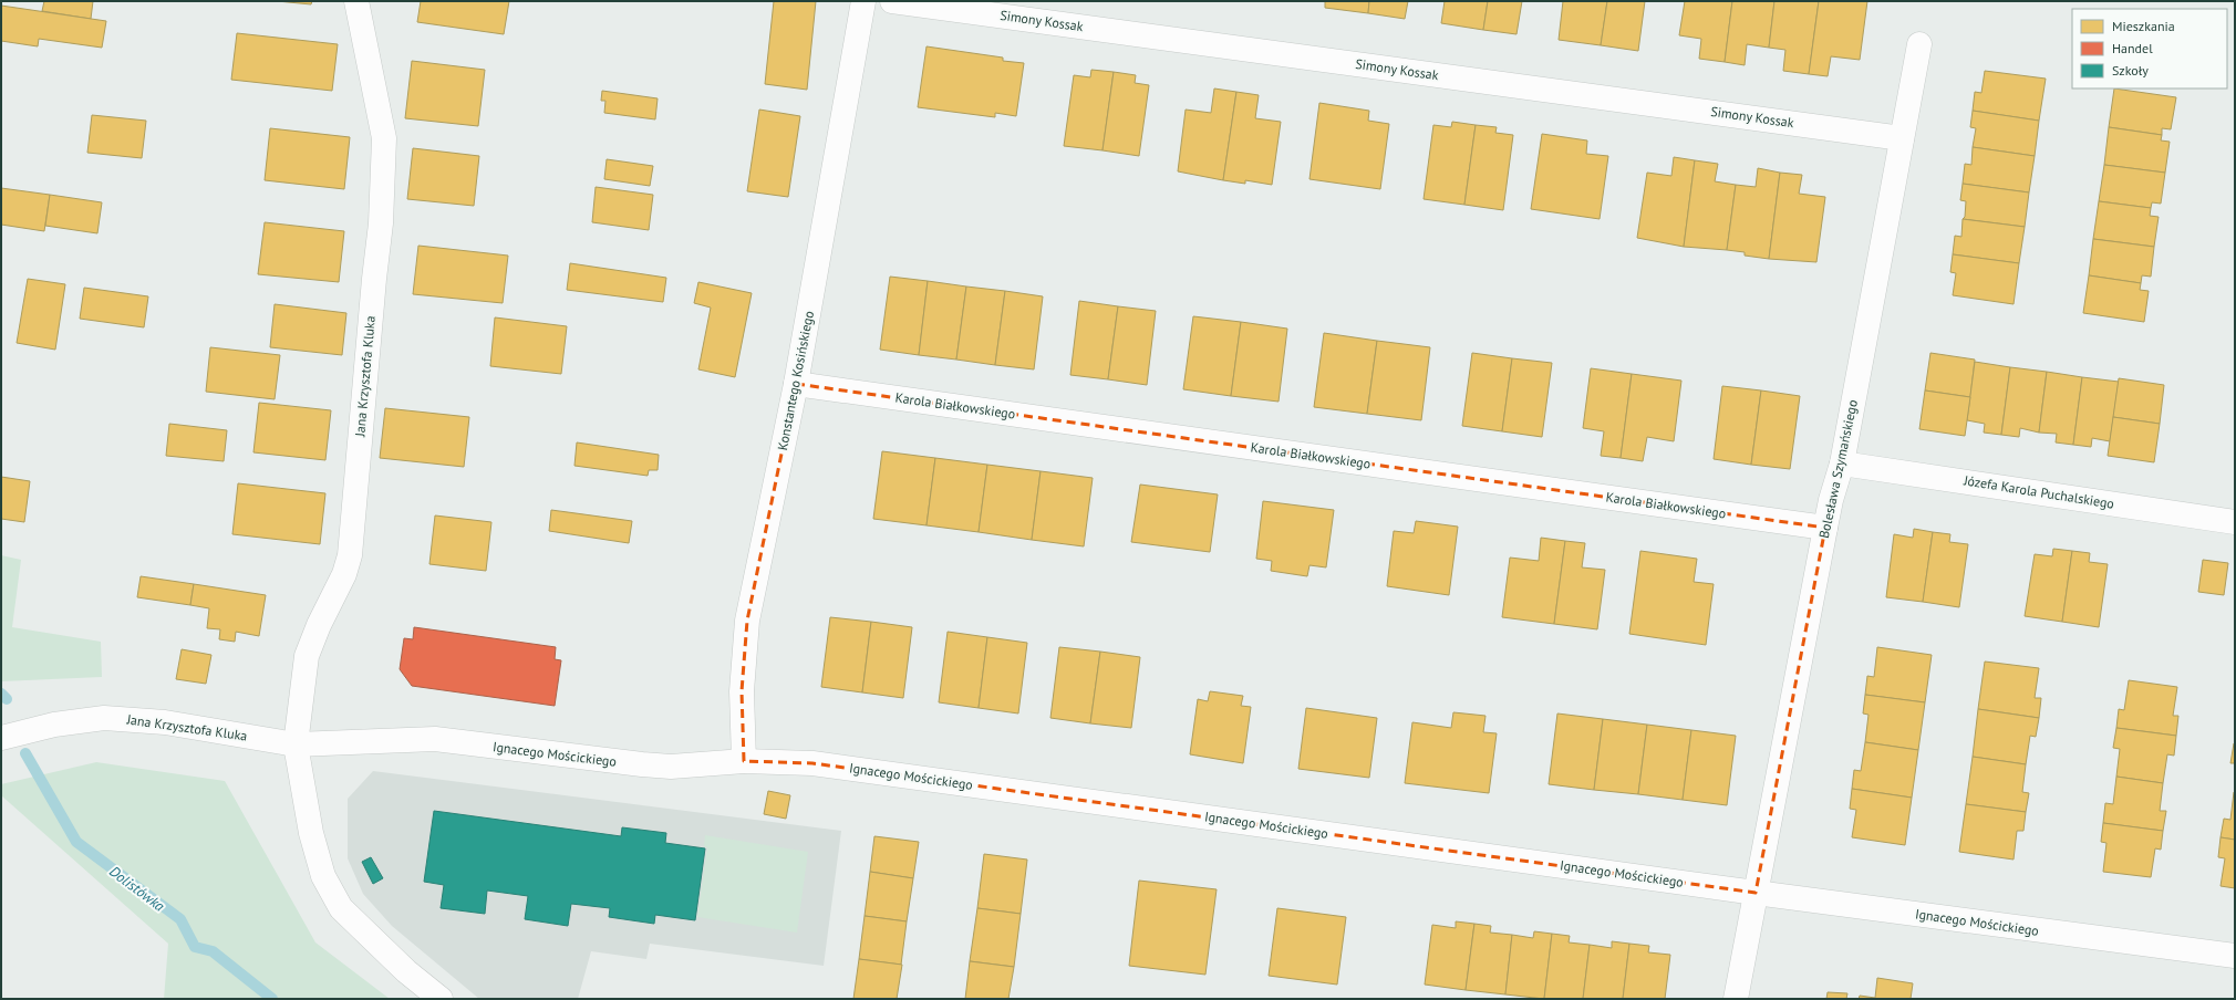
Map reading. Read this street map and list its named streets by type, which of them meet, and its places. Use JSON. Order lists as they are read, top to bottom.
{
  "streets": {
    "street": [
      "Simony Kossak",
      "Jana Krzysztofa Kluka",
      "Konstantego Kosińskiego",
      "Karola Białkowskiego",
      "Bolesława Szymańskiego",
      "Józefa Karola Puchalskiego",
      "Ignacego Mościckiego"
    ]
  },
  "crossings": [
    ["Simony Kossak", "Bolesława Szymańskiego"],
    ["Jana Krzysztofa Kluka", "Ignacego Mościckiego"],
    ["Konstantego Kosińskiego", "Karola Białkowskiego"],
    ["Konstantego Kosińskiego", "Ignacego Mościckiego"],
    ["Karola Białkowskiego", "Bolesława Szymańskiego"],
    ["Bolesława Szymańskiego", "Józefa Karola Puchalskiego"],
    ["Bolesława Szymańskiego", "Ignacego Mościckiego"]
  ],
  "water": ["Dolistówka"],
  "legend": ["Mieszkania", "Handel", "Szkoły"]
}
